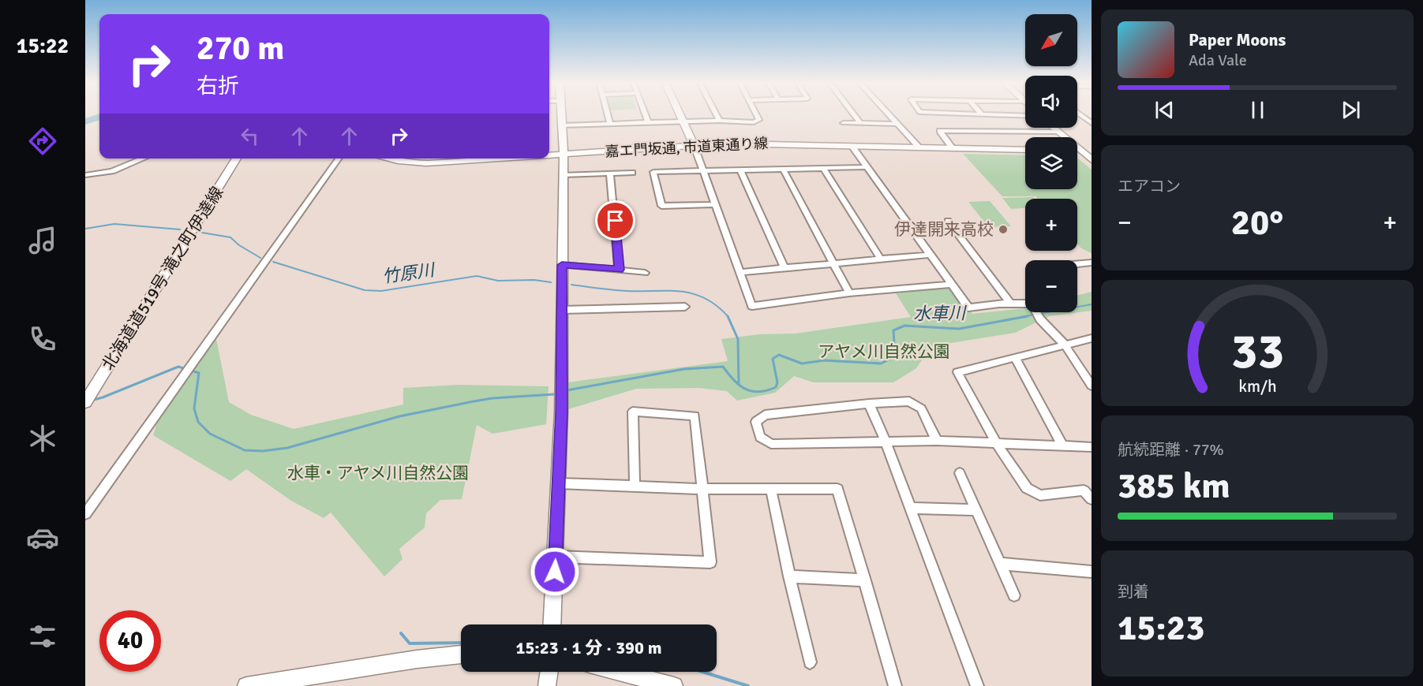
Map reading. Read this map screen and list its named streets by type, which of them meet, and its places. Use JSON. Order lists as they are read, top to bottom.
{
  "streets": {
    "street": ["嘉エ門坂通, 市道東通り線", "北海道道519号 滝之町伊達線"]
  },
  "water": ["竹原川", "水車川"],
  "parks": ["アヤメ川自然公園", "水車・アヤメ川自然公園"],
  "places": ["伊達開来高校"],
  "north": "bottom left",
  "page": {
    "tabs": "15:22",
    "map_buttons": ["+", "−"],
    "turn": ["270 m", "右折"],
    "song": ["Paper Moons", "Ada Vale"],
    "tile": [
      "エアコン",
      ["航続距離 · 77%", "385 km"],
      ["到着", "15:23"]
    ],
    "heat": ["−", "20°", "+"],
    "limit": "40",
    "trip": "15:23 · 1 分 · 390 m",
    "gauge": ["33", "km/h"]
  }
}
